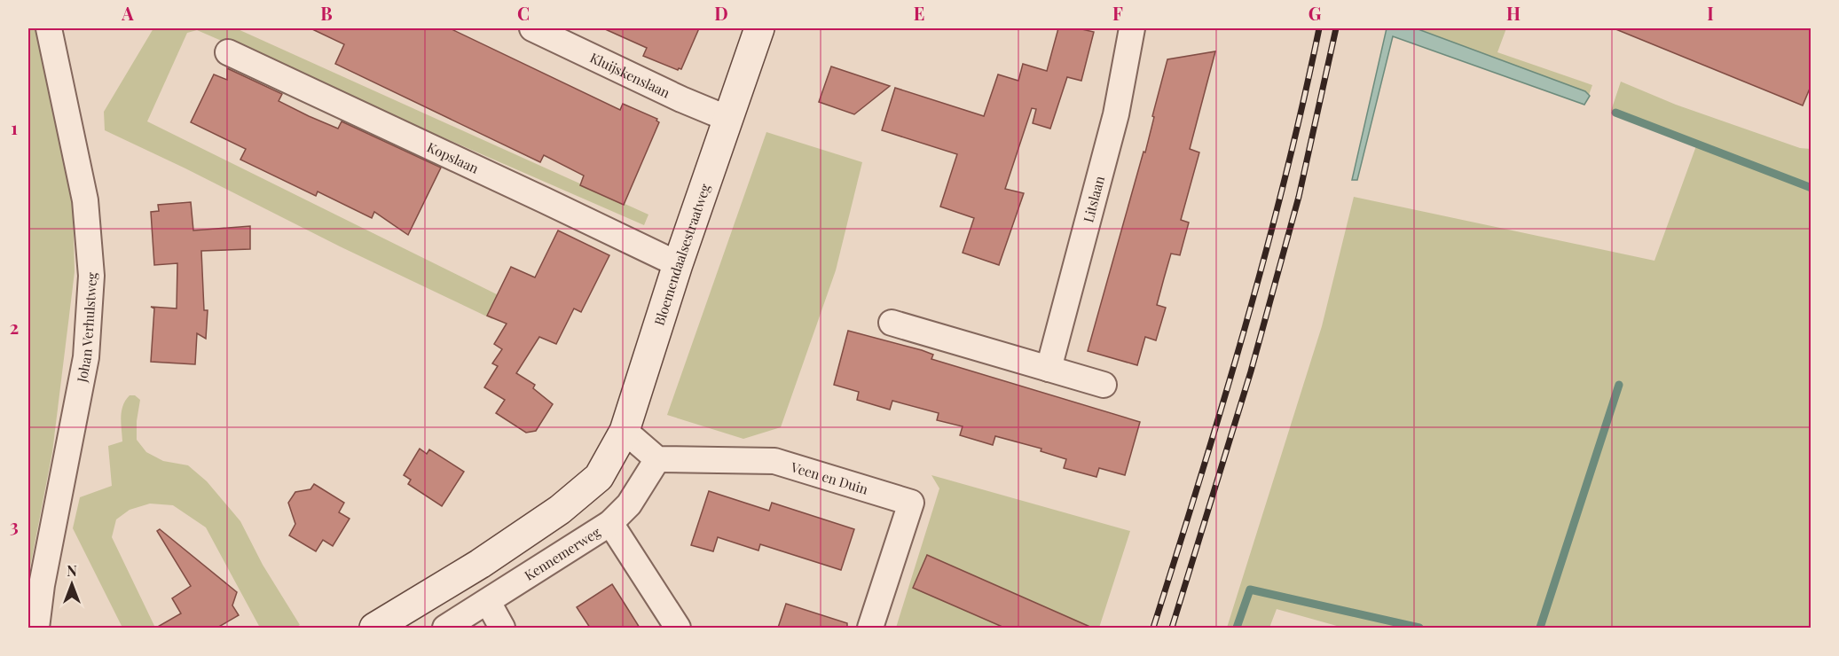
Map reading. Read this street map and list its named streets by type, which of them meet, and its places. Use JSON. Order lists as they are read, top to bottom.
{
  "streets": {
    "street": [
      "Kluijskenslaan",
      "Kopslaan",
      "Litslaan",
      "Bloemendaalsestraatweg",
      "Johan Verhulstweg",
      "Veen en Duin",
      "Kennemerweg"
    ]
  },
  "crossings": [
    ["Kluijskenslaan", "Bloemendaalsestraatweg"],
    ["Kopslaan", "Bloemendaalsestraatweg"],
    ["Veen en Duin", "Kennemerweg"]
  ],
  "north": "top",
  "grid": {
    "columns": [
      "A",
      "B",
      "C",
      "D",
      "E",
      "F",
      "G",
      "H",
      "I"
    ],
    "rows": ["1", "2", "3"]
  }
}
